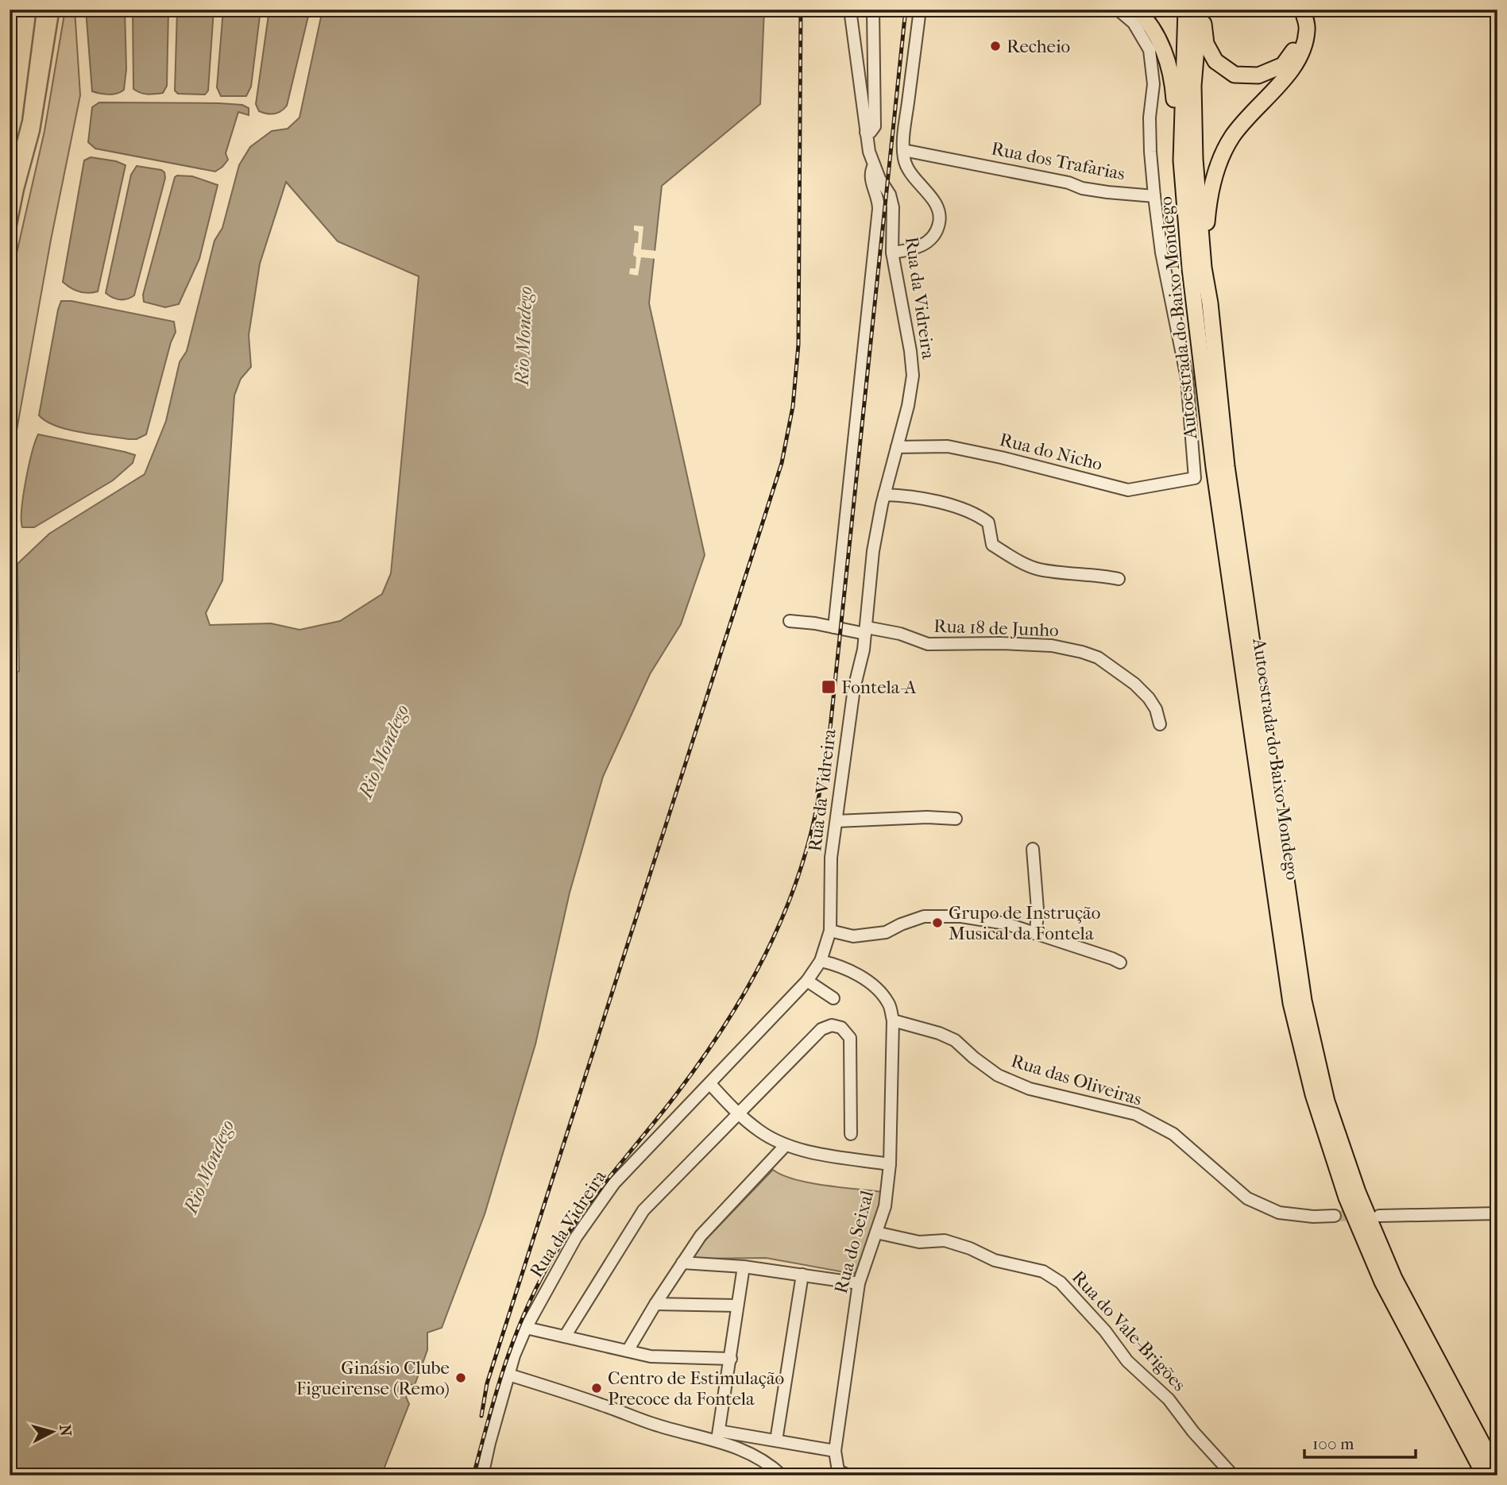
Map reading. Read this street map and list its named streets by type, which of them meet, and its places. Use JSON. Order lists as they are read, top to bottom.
{
  "streets": {
    "highway": ["Autoestrada do Baixo Mondego"],
    "street": [
      "Rua dos Trafarias",
      "Rua da Vidreira",
      "Rua do Nicho",
      "Rua 18 de Junho",
      "Rua das Oliveiras",
      "Rua do Seixal",
      "Rua do Vale-Brigões"
    ]
  },
  "crossings": [
    ["Rua dos Trafarias", "Rua do Nicho"],
    ["Rua da Vidreira", "Rua do Nicho"],
    ["Rua da Vidreira", "Rua 18 de Junho"],
    ["Rua das Oliveiras", "Rua do Seixal"],
    ["Rua do Seixal", "Rua do Vale-Brigões"]
  ],
  "water": ["Rio Mondego"],
  "places": {
    "other": [
      "Recheio",
      "Grupo de Instrução Musical da Fontela",
      "Ginásio Clube Figueirense (Remo)",
      "Centro de Estimulação Precoce da Fontela"
    ],
    "transit": ["Fontela-A"]
  },
  "scale_bar": "100 m",
  "north": "right"
}
